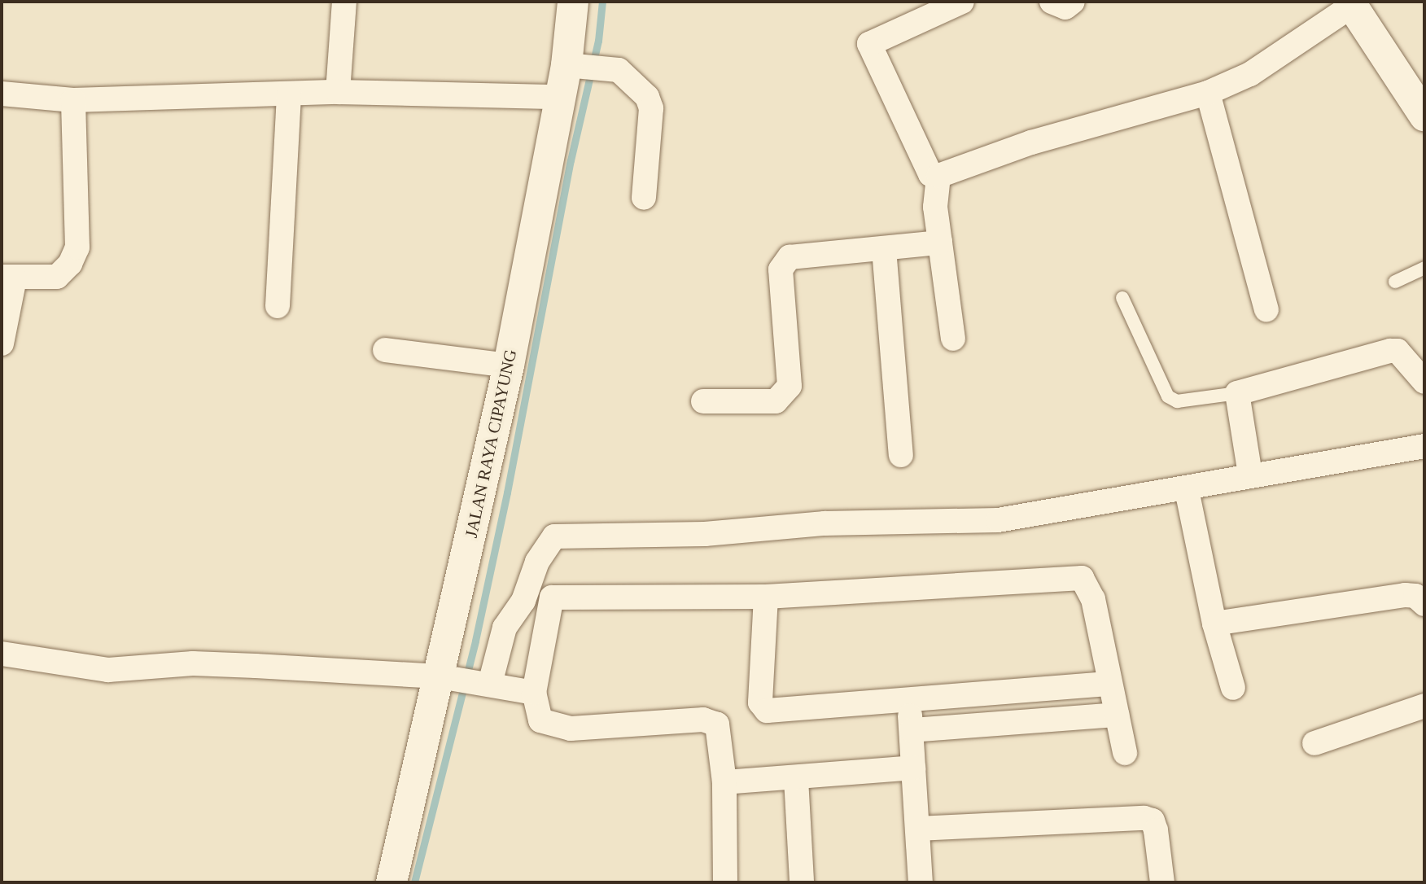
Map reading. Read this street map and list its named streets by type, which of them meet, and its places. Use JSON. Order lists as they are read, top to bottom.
{
  "streets": {
    "main road": ["JALAN RAYA CIPAYUNG"]
  }
}
